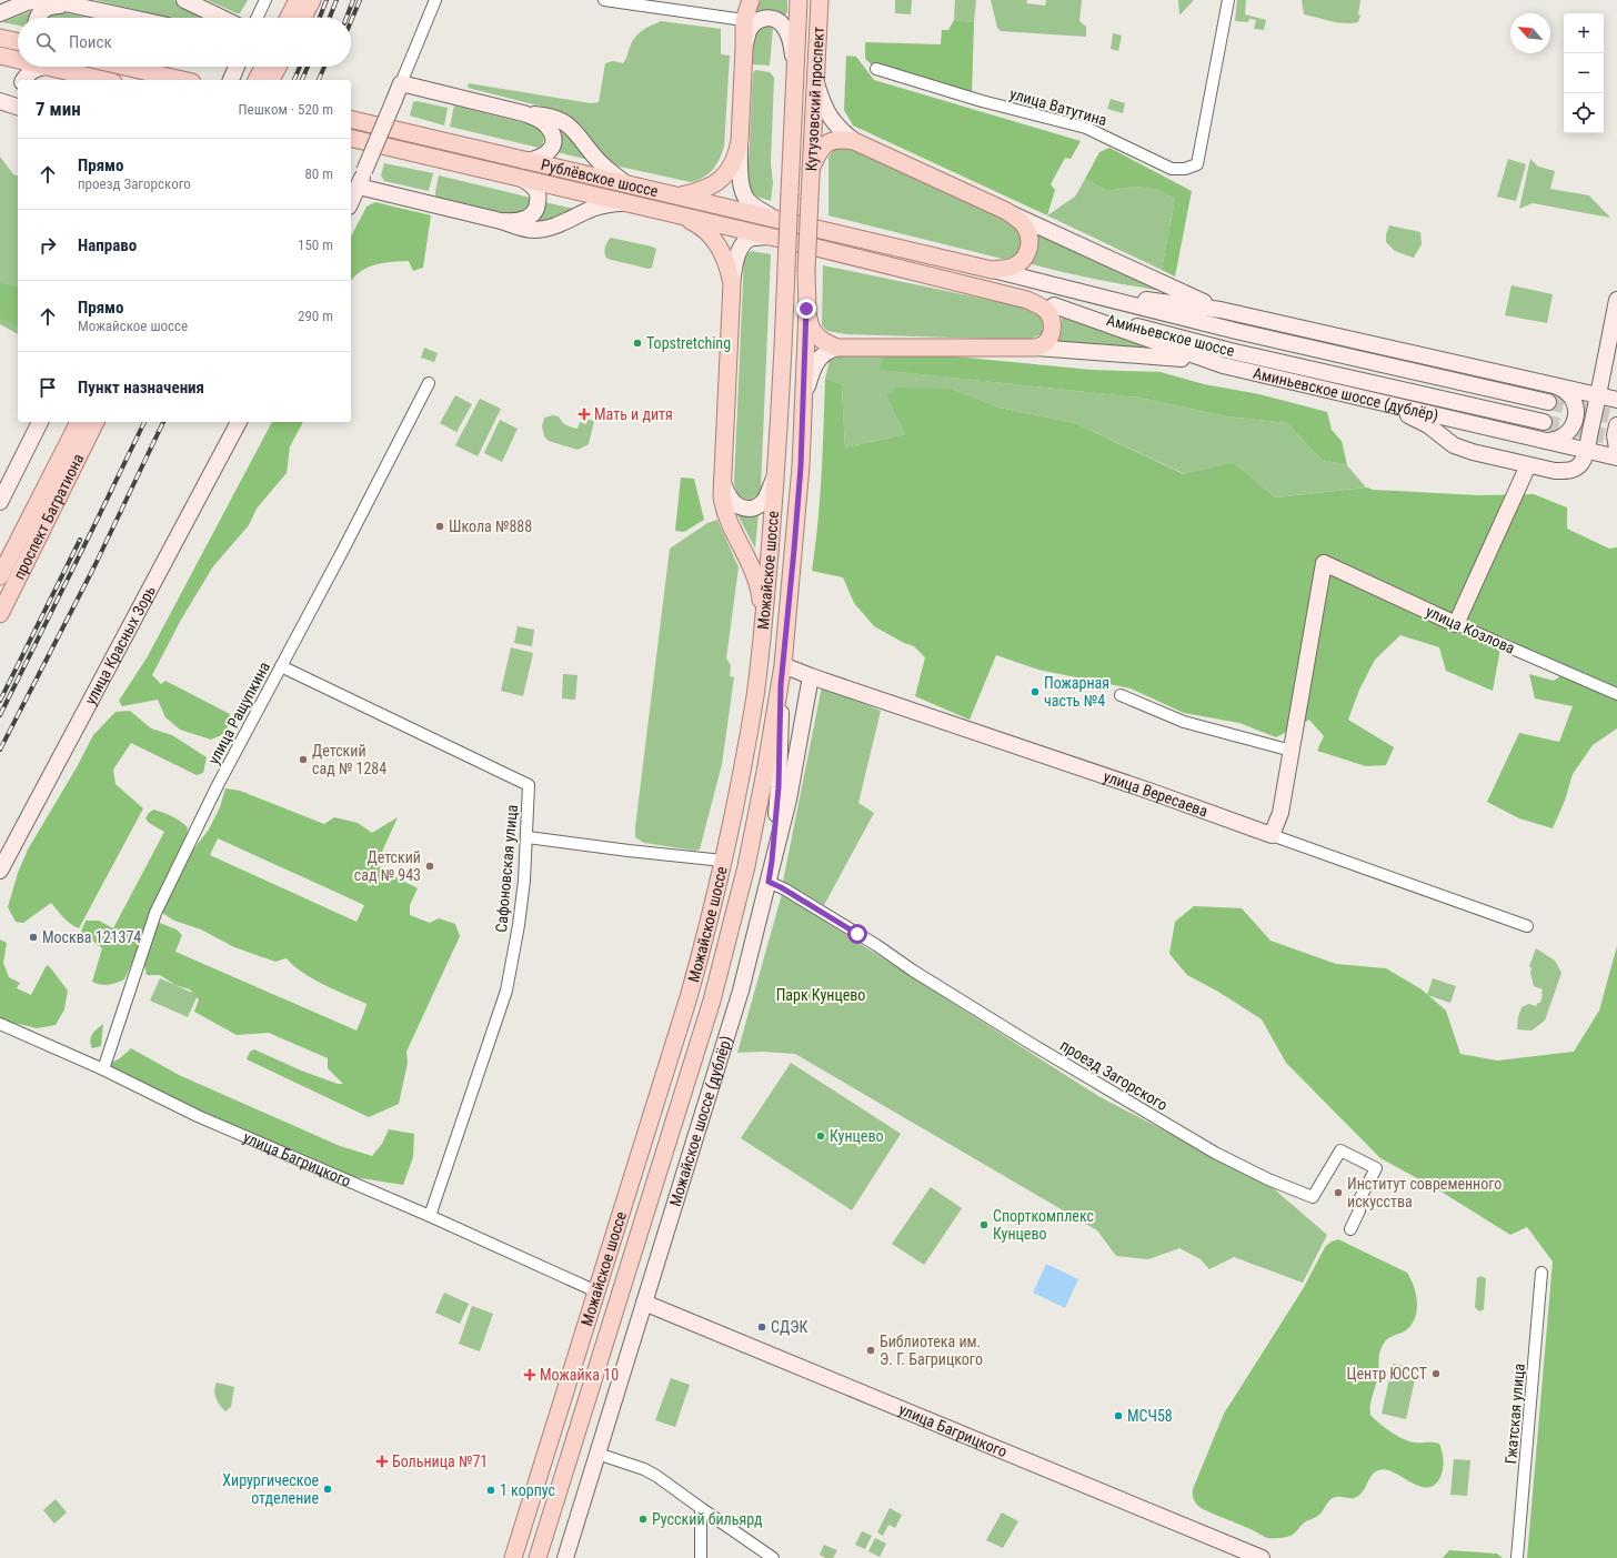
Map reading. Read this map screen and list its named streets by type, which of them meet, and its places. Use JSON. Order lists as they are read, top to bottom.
{
  "streets": {
    "main road": [
      "Кутузовский проспект",
      "Рублёвское шоссе",
      "Аминьевское шоссе",
      "проспект Багратиона",
      "Можайское шоссе"
    ],
    "street": [
      "улица Ватутина",
      "Аминьевское шоссе (дублёр)",
      "улица Козлова",
      "улица Красных Зорь",
      "улица Ращупкина",
      "улица Вересаева",
      "Сафоновская улица",
      "проезд Загорского",
      "Можайское шоссе (дублёр)",
      "улица Багрицкого",
      "Гжатская улица"
    ]
  },
  "crossings": [
    ["Кутузовский проспект", "Можайское шоссе"],
    ["Рублёвское шоссе", "Аминьевское шоссе"],
    ["Аминьевское шоссе", "Аминьевское шоссе (дублёр)"],
    ["Можайское шоссе", "улица Вересаева"],
    ["Можайское шоссе", "улица Багрицкого"],
    ["улица Ращупкина", "Сафоновская улица"],
    ["улица Ращупкина", "улица Багрицкого"],
    ["улица Вересаева", "Можайское шоссе (дублёр)"],
    ["Сафоновская улица", "улица Багрицкого"],
    ["проезд Загорского", "Можайское шоссе (дублёр)"],
    ["Можайское шоссе (дублёр)", "улица Багрицкого"]
  ],
  "parks": ["Парк Кунцево"],
  "places": {
    "other": [
      "Topstretching",
      "Школа №888",
      "Пожарная часть №4",
      "Детский сад № 1284",
      "Детский сад № 943",
      "Москва 121374",
      "Кунцево",
      "Институт современного искусства",
      "Спорткомплекс Кунцево",
      "СДЭК",
      "Библиотека им. Э. Г. Багрицкого",
      "Центр ЮССТ",
      "МСЧ58",
      "Хирургическое отделение",
      "1 корпус",
      "Русский бильярд"
    ],
    "health": ["Мать и дитя", "Можайка 10", "Больница №71"]
  },
  "north": "top left",
  "page": {
    "map_buttons": ["+", "−"],
    "search": "Поиск",
    "heading": ["7 мин", "Пешком · 520 m"],
    "list": [
      ["Прямо", "проезд Загорского", "80 m"],
      ["Направо", "150 m"],
      ["Прямо", "Можайское шоссе", "290 m"],
      "Пункт назначения"
    ]
  }
}
